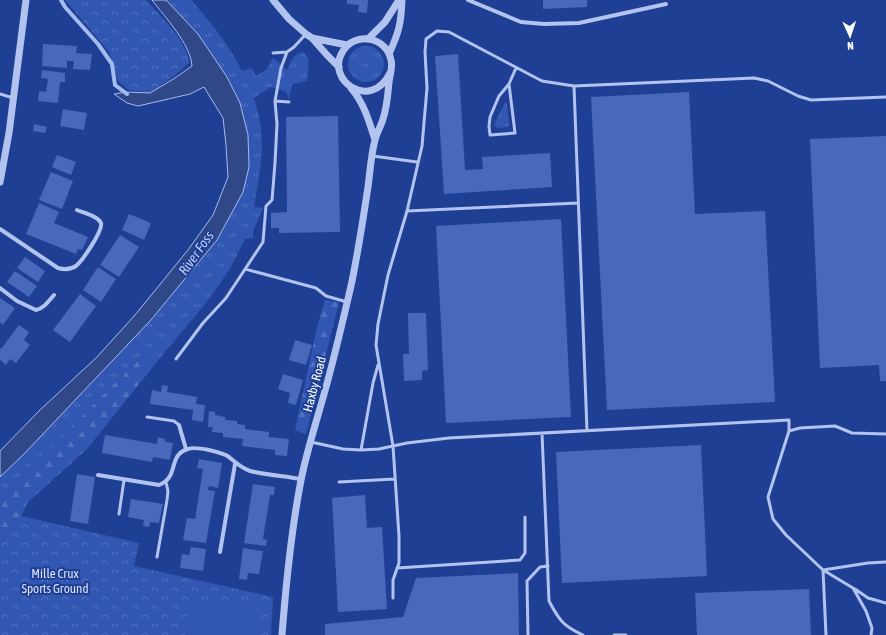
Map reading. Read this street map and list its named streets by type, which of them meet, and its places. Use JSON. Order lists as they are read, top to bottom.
{
  "streets": {
    "street": ["Haxby Road"]
  },
  "water": ["River Foss"],
  "parks": ["Mille Crux Sports Ground"],
  "north": "bottom"
}
